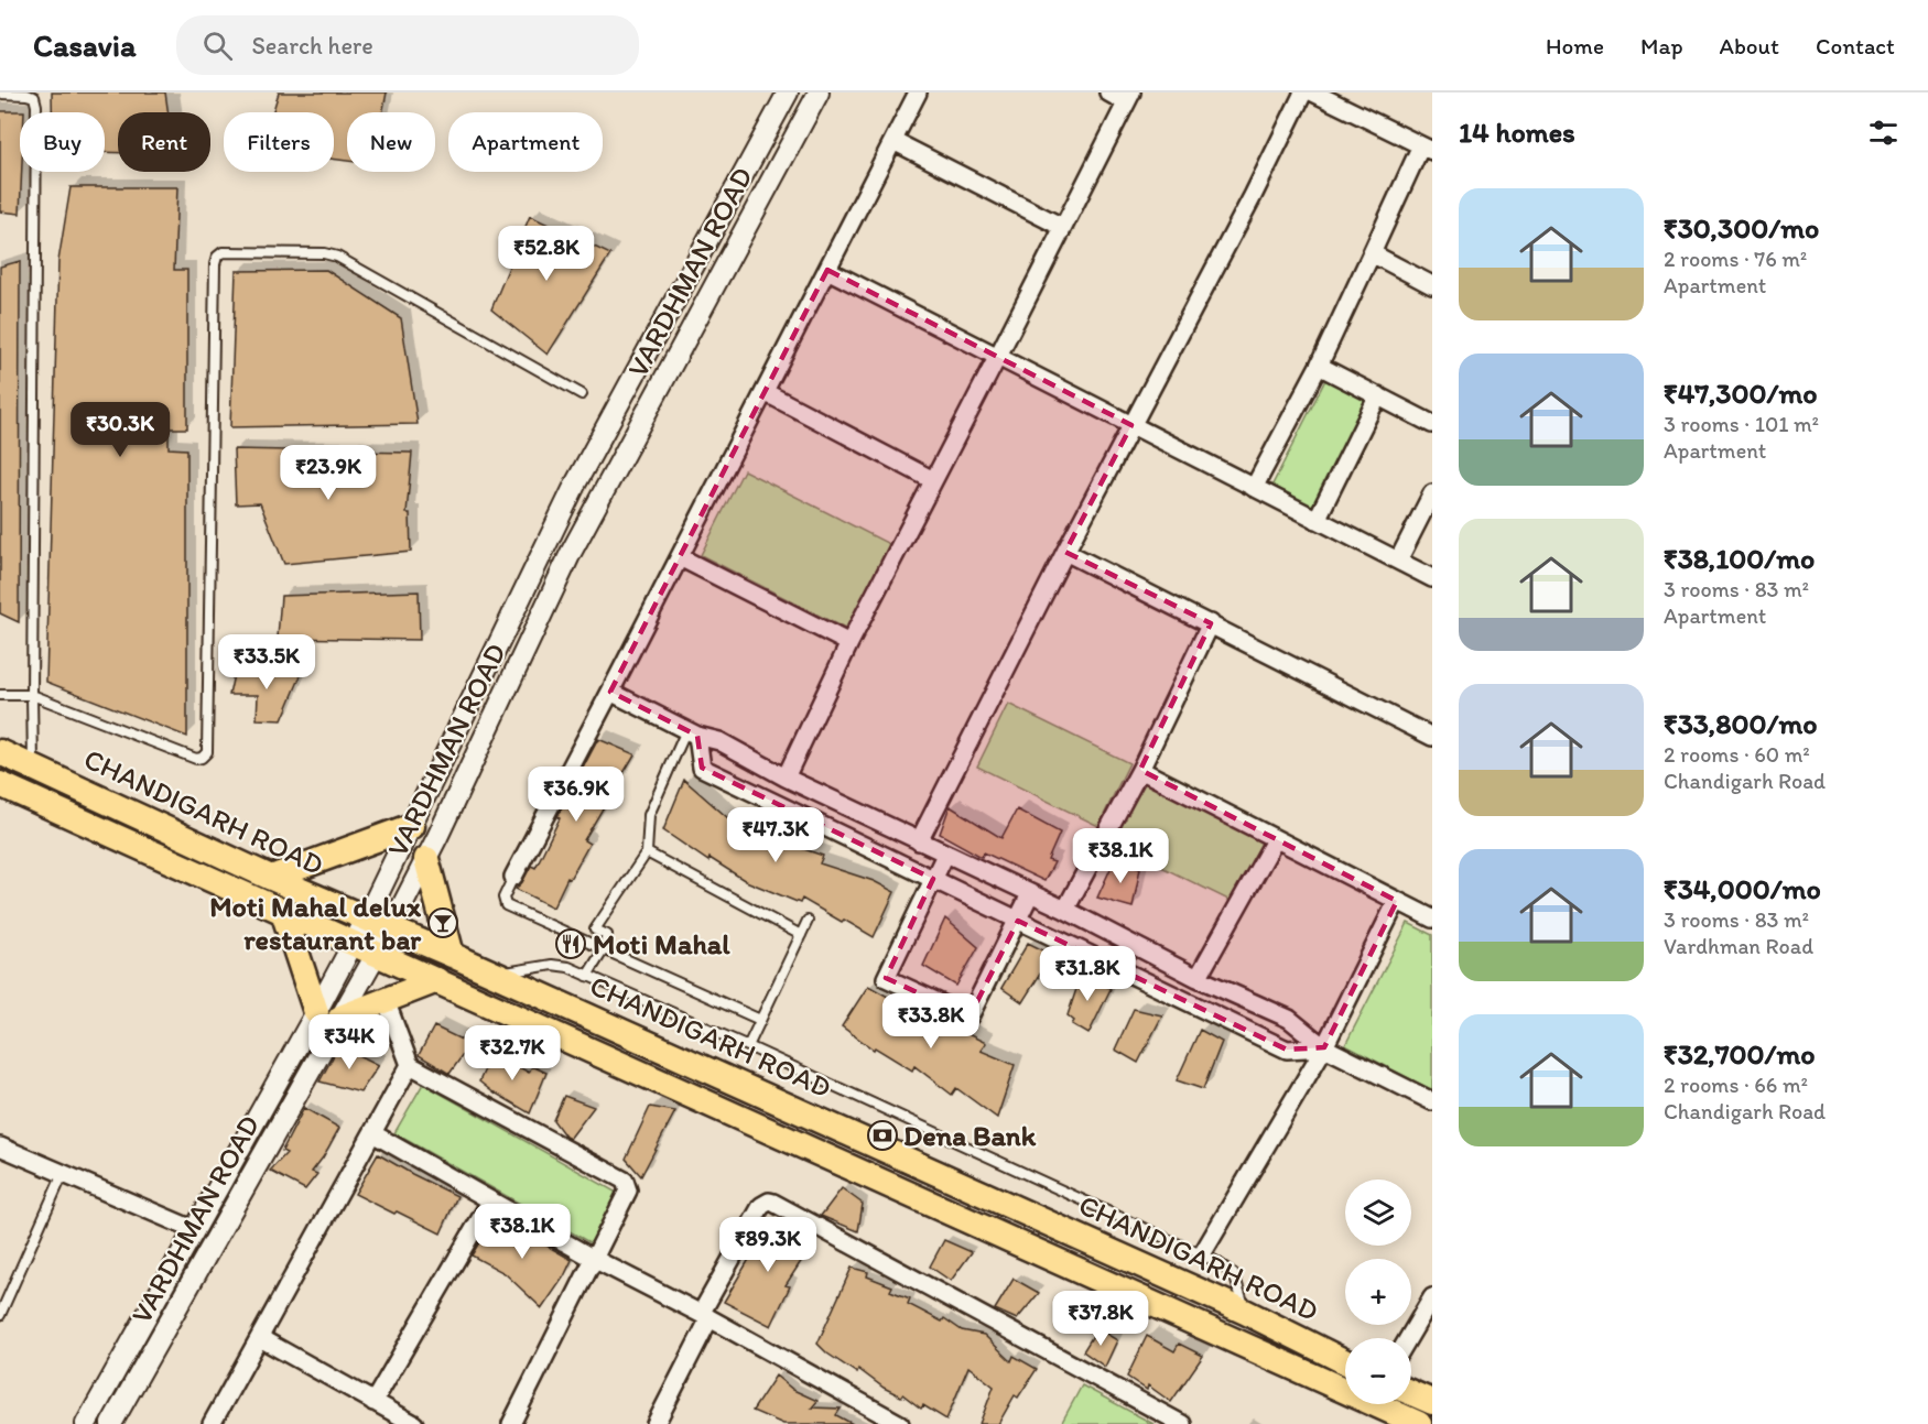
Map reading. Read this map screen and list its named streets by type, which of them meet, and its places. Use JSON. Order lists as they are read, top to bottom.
{
  "streets": {
    "main road": ["CHANDIGARH ROAD"],
    "street": ["VARDHMAN ROAD"]
  },
  "crossings": [
    ["VARDHMAN ROAD", "CHANDIGARH ROAD"]
  ],
  "places": {
    "bar": ["Moti Mahal delux restaurant bar"],
    "restaurant": ["Moti Mahal"],
    "bank": ["Dena Bank"]
  },
  "page": {
    "header": "Casavia",
    "search": "Search here",
    "nav": [
      "Home",
      "Map",
      "About",
      "Contact"
    ],
    "heading": "14 homes",
    "chip": [
      "Buy",
      "Rent",
      "Filters",
      "New",
      "Apartment"
    ],
    "list": [
      {
        "name": "₹30,300/mo",
        "note": "2 rooms · 76 m² · Apartment"
      },
      {
        "name": "₹47,300/mo",
        "note": "3 rooms · 101 m² · Apartment"
      },
      {
        "name": "₹38,100/mo",
        "note": "3 rooms · 83 m² · Apartment"
      },
      {
        "name": "₹33,800/mo",
        "note": "2 rooms · 60 m² · Chandigarh Road"
      },
      {
        "name": "₹34,000/mo",
        "note": "3 rooms · 83 m² · Vardhman Road"
      },
      {
        "name": "₹32,700/mo",
        "note": "2 rooms · 66 m² · Chandigarh Road"
      }
    ],
    "price": [
      "₹52.8K",
      "₹30.3K",
      "₹23.9K",
      "₹33.5K",
      "₹36.9K",
      "₹47.3K",
      "₹38.1K",
      "₹31.8K",
      "₹33.8K",
      "₹34K",
      "₹32.7K",
      "₹38.1K",
      "₹89.3K",
      "₹37.8K"
    ],
    "map_buttons": ["+", "−"]
  }
}
